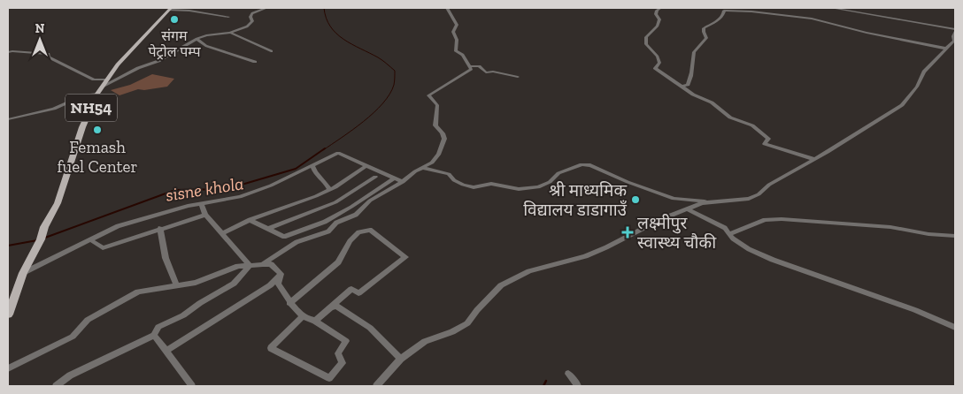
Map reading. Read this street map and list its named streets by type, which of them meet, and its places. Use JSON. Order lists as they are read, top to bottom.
{
  "streets": {
    "main road": ["NH54"]
  },
  "water": ["sisne khola"],
  "places": {
    "other": ["संगम पेट्रोल पम्प", "Femash fuel Center", "श्री माध्यमिक विद्यालय डाडागाउँ"],
    "health": ["लक्ष्मीपुर स्वास्थ्य चौकी"]
  },
  "north": "top"
}
